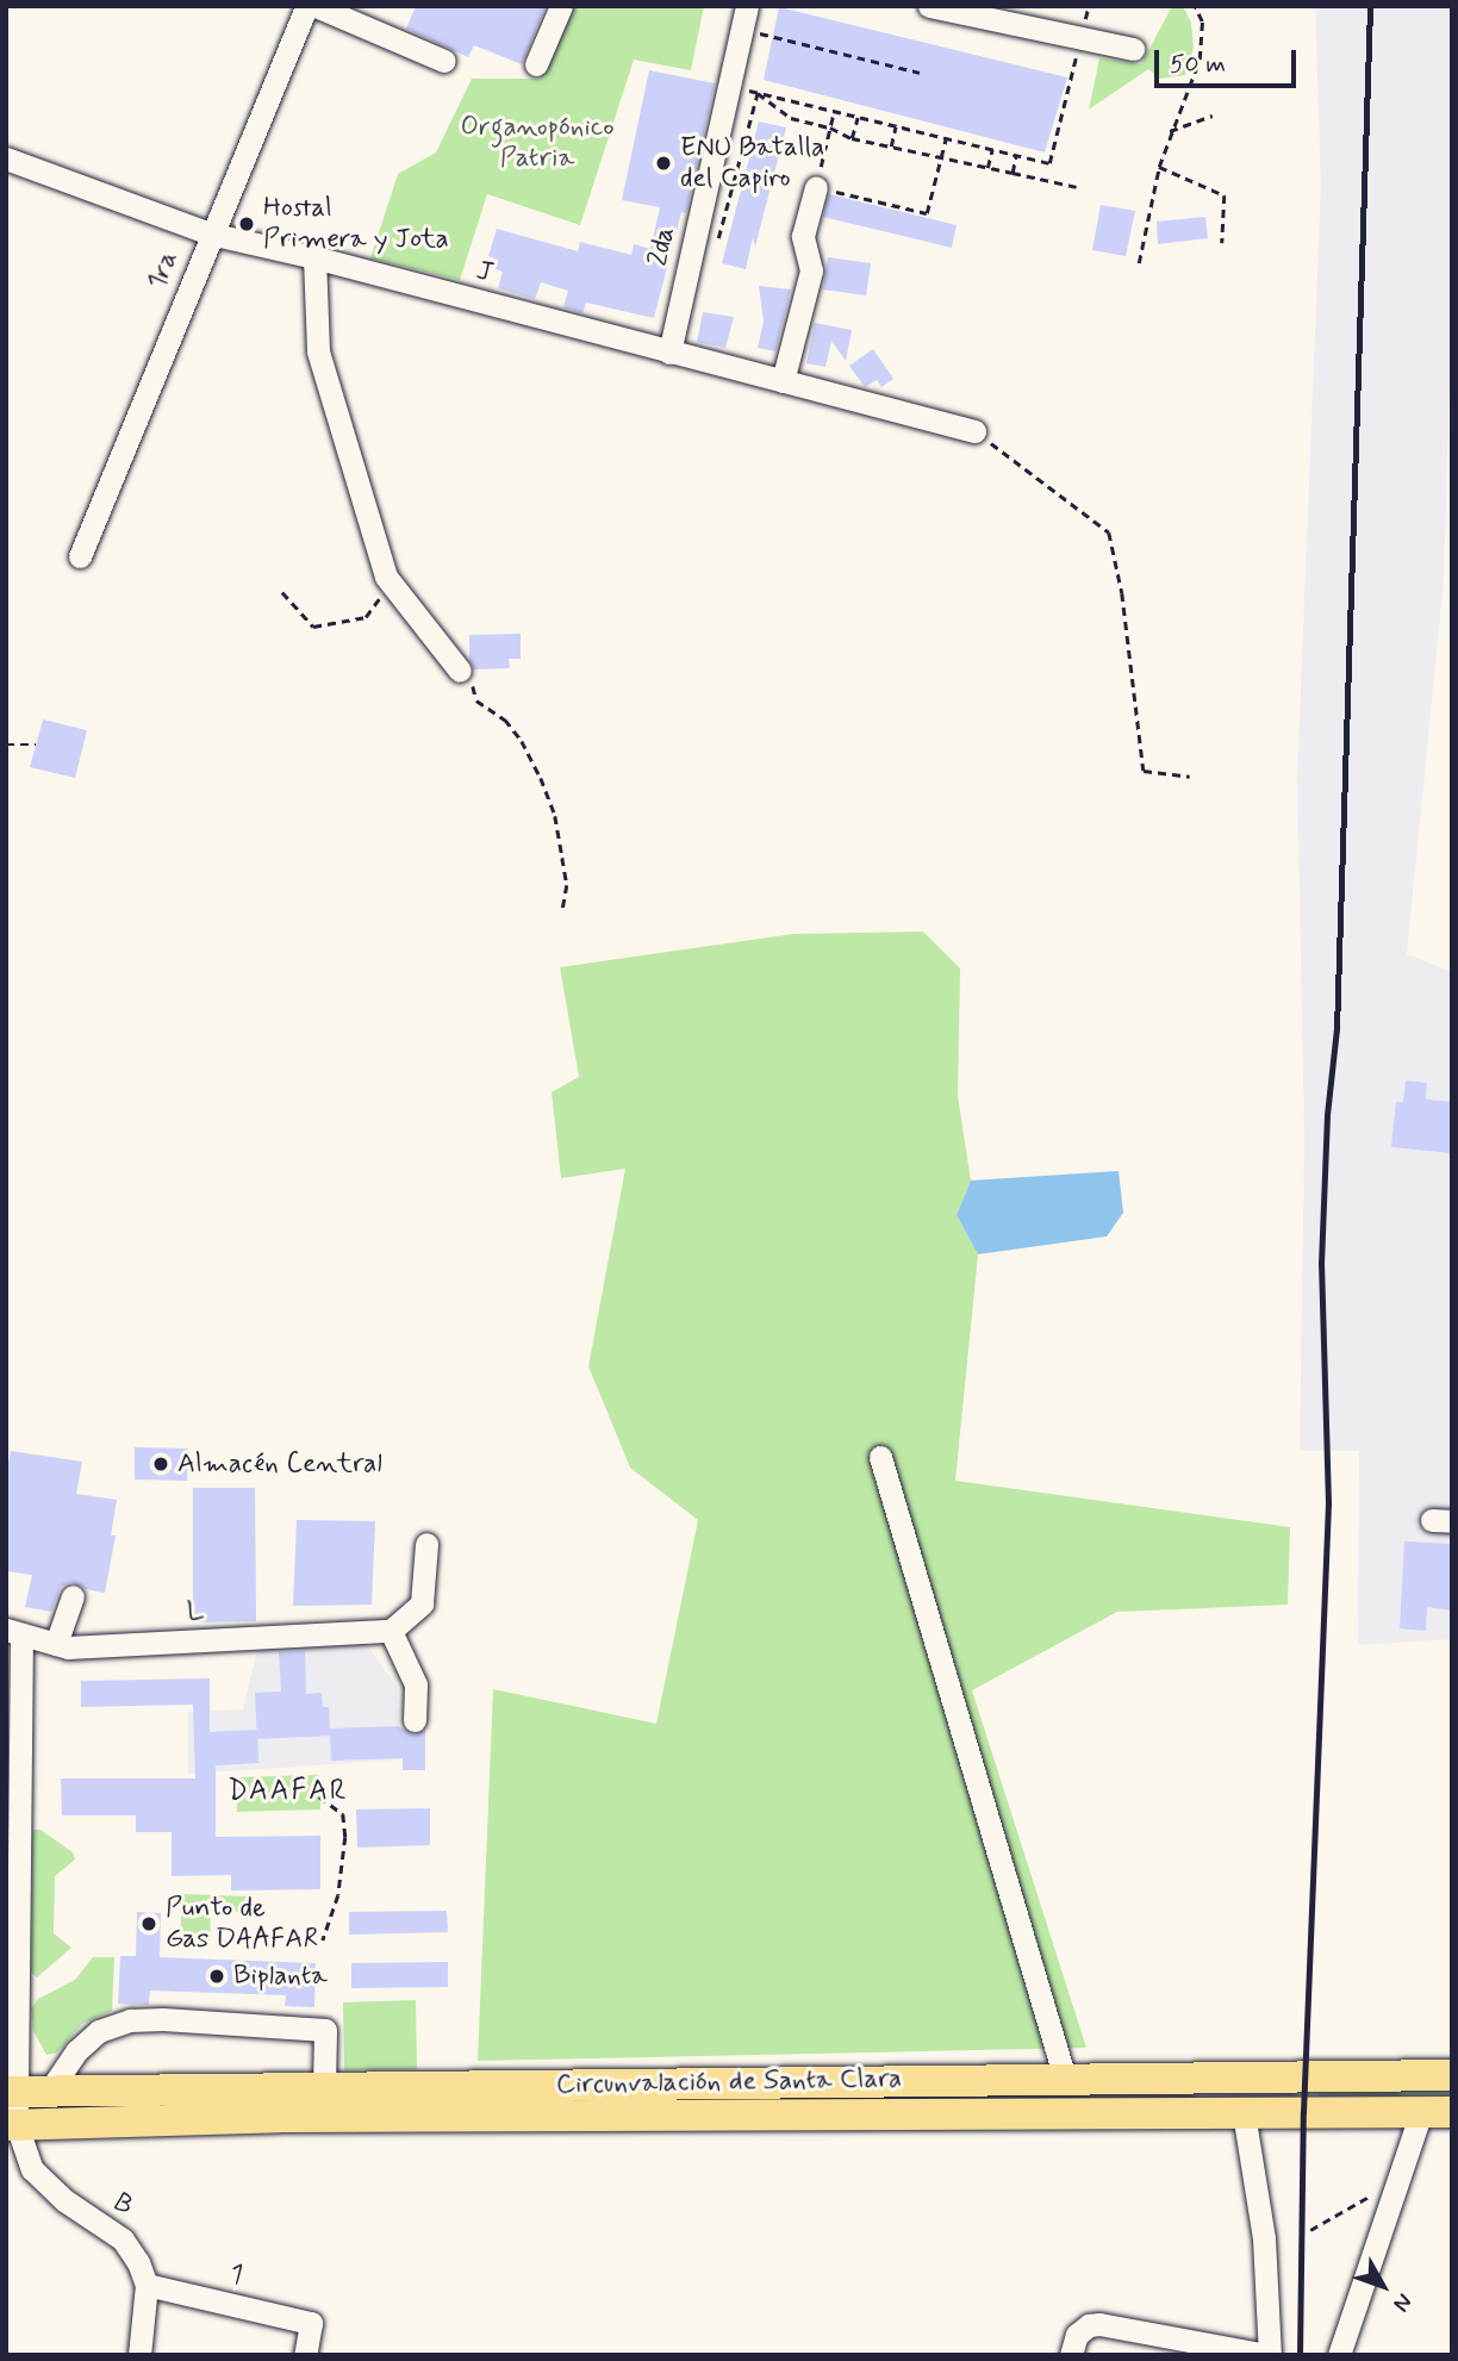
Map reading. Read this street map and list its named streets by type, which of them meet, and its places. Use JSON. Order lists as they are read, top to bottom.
{
  "streets": {
    "highway": ["Circunvalación de Santa Clara"],
    "street": [
      "2da",
      "1ra",
      "J",
      "L",
      "B",
      "1"
    ]
  },
  "crossings": [
    ["2da", "J"],
    ["1ra", "J"],
    ["Circunvalación de Santa Clara", "B"],
    ["B", "1"]
  ],
  "districts": ["DAAFAR"],
  "parks": ["Organopónico Patria"],
  "places": [
    "ENU Batalla del Capiro",
    "Hostal Primera y Jota",
    "Almacén Central",
    "Punto de Gas DAAFAR",
    "Biplanta"
  ],
  "scale_bar": "50 m",
  "north": "bottom right"
}
